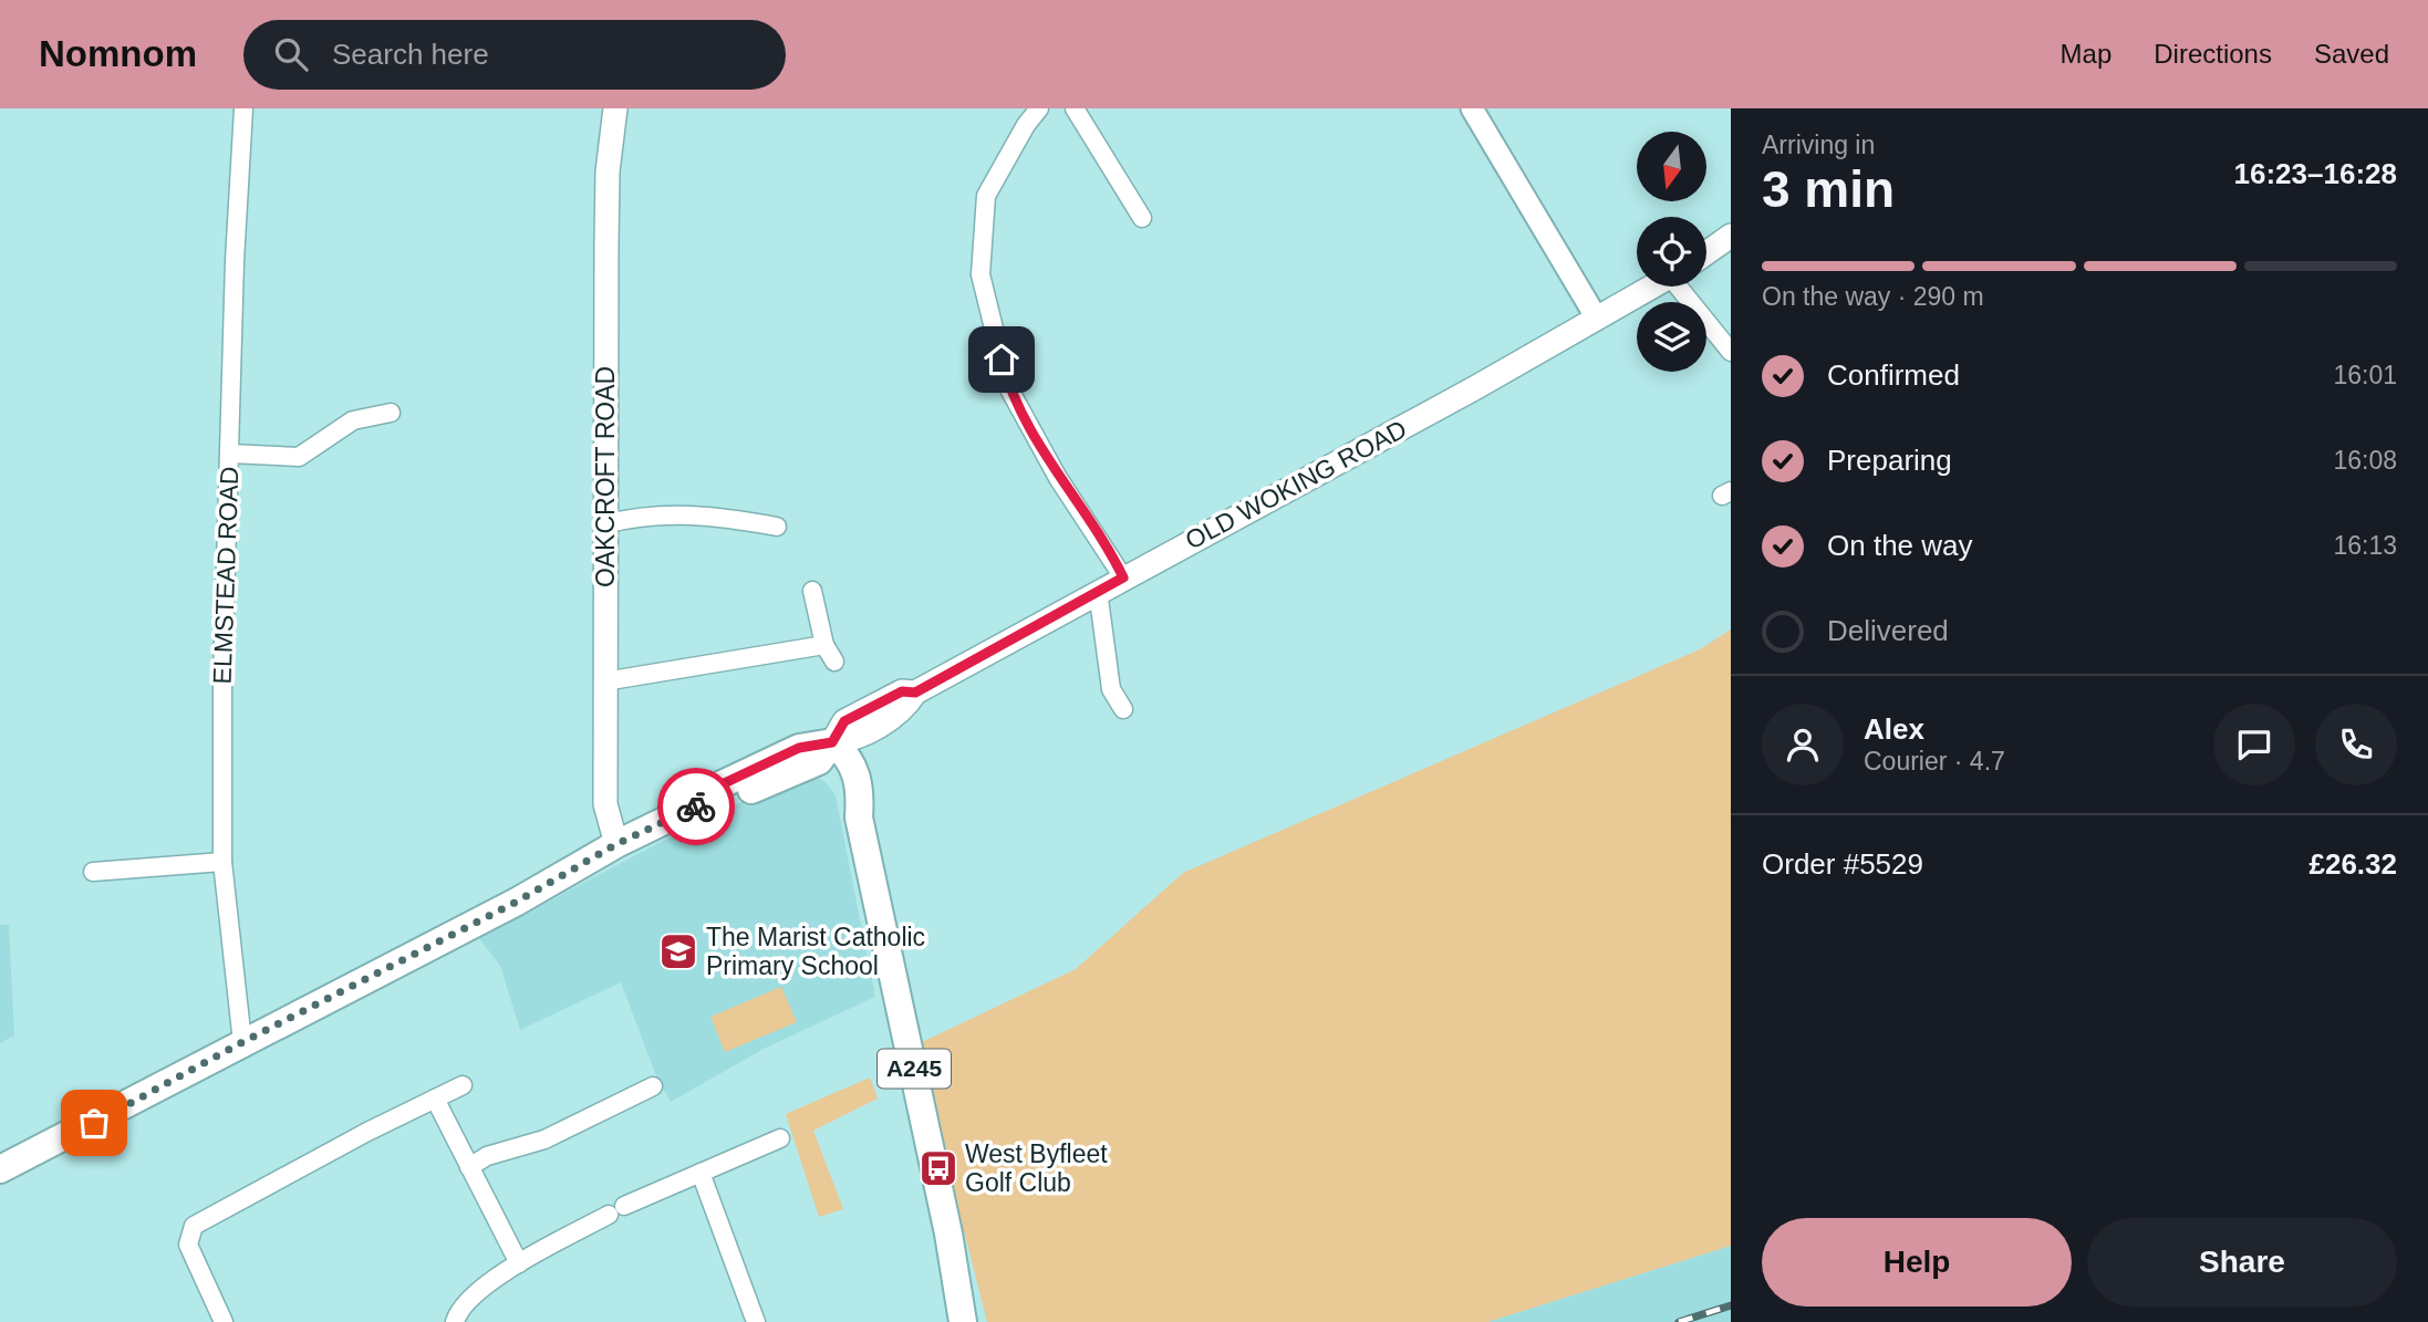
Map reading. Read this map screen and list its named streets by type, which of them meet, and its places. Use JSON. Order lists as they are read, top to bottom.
{
  "streets": {
    "main road": ["OAKCROFT ROAD", "OLD WOKING ROAD", "A245"],
    "street": ["ELMSTEAD ROAD"]
  },
  "crossings": [
    ["OAKCROFT ROAD", "OLD WOKING ROAD"],
    ["OLD WOKING ROAD", "ELMSTEAD ROAD"],
    ["OLD WOKING ROAD", "A245"]
  ],
  "places": {
    "school or university": ["The Marist Catholic Primary School"],
    "bus stop": ["West Byfleet Golf Club"]
  },
  "north": "bottom",
  "page": {
    "header": "Nomnom",
    "search": "Search here",
    "nav": ["Map", "Directions", "Saved"],
    "heading": ["3 min", "Arriving in", "16:23–16:28"],
    "panel": [
      "Alex",
      "Courier · 4.7",
      "Order #5529",
      "£26.32"
    ],
    "bar": "On the way · 290 m",
    "list": [
      ["Confirmed", "16:01"],
      ["Preparing", "16:08"],
      ["On the way", "16:13"],
      "Delivered"
    ],
    "buttons": ["Help", "Share"]
  }
}
